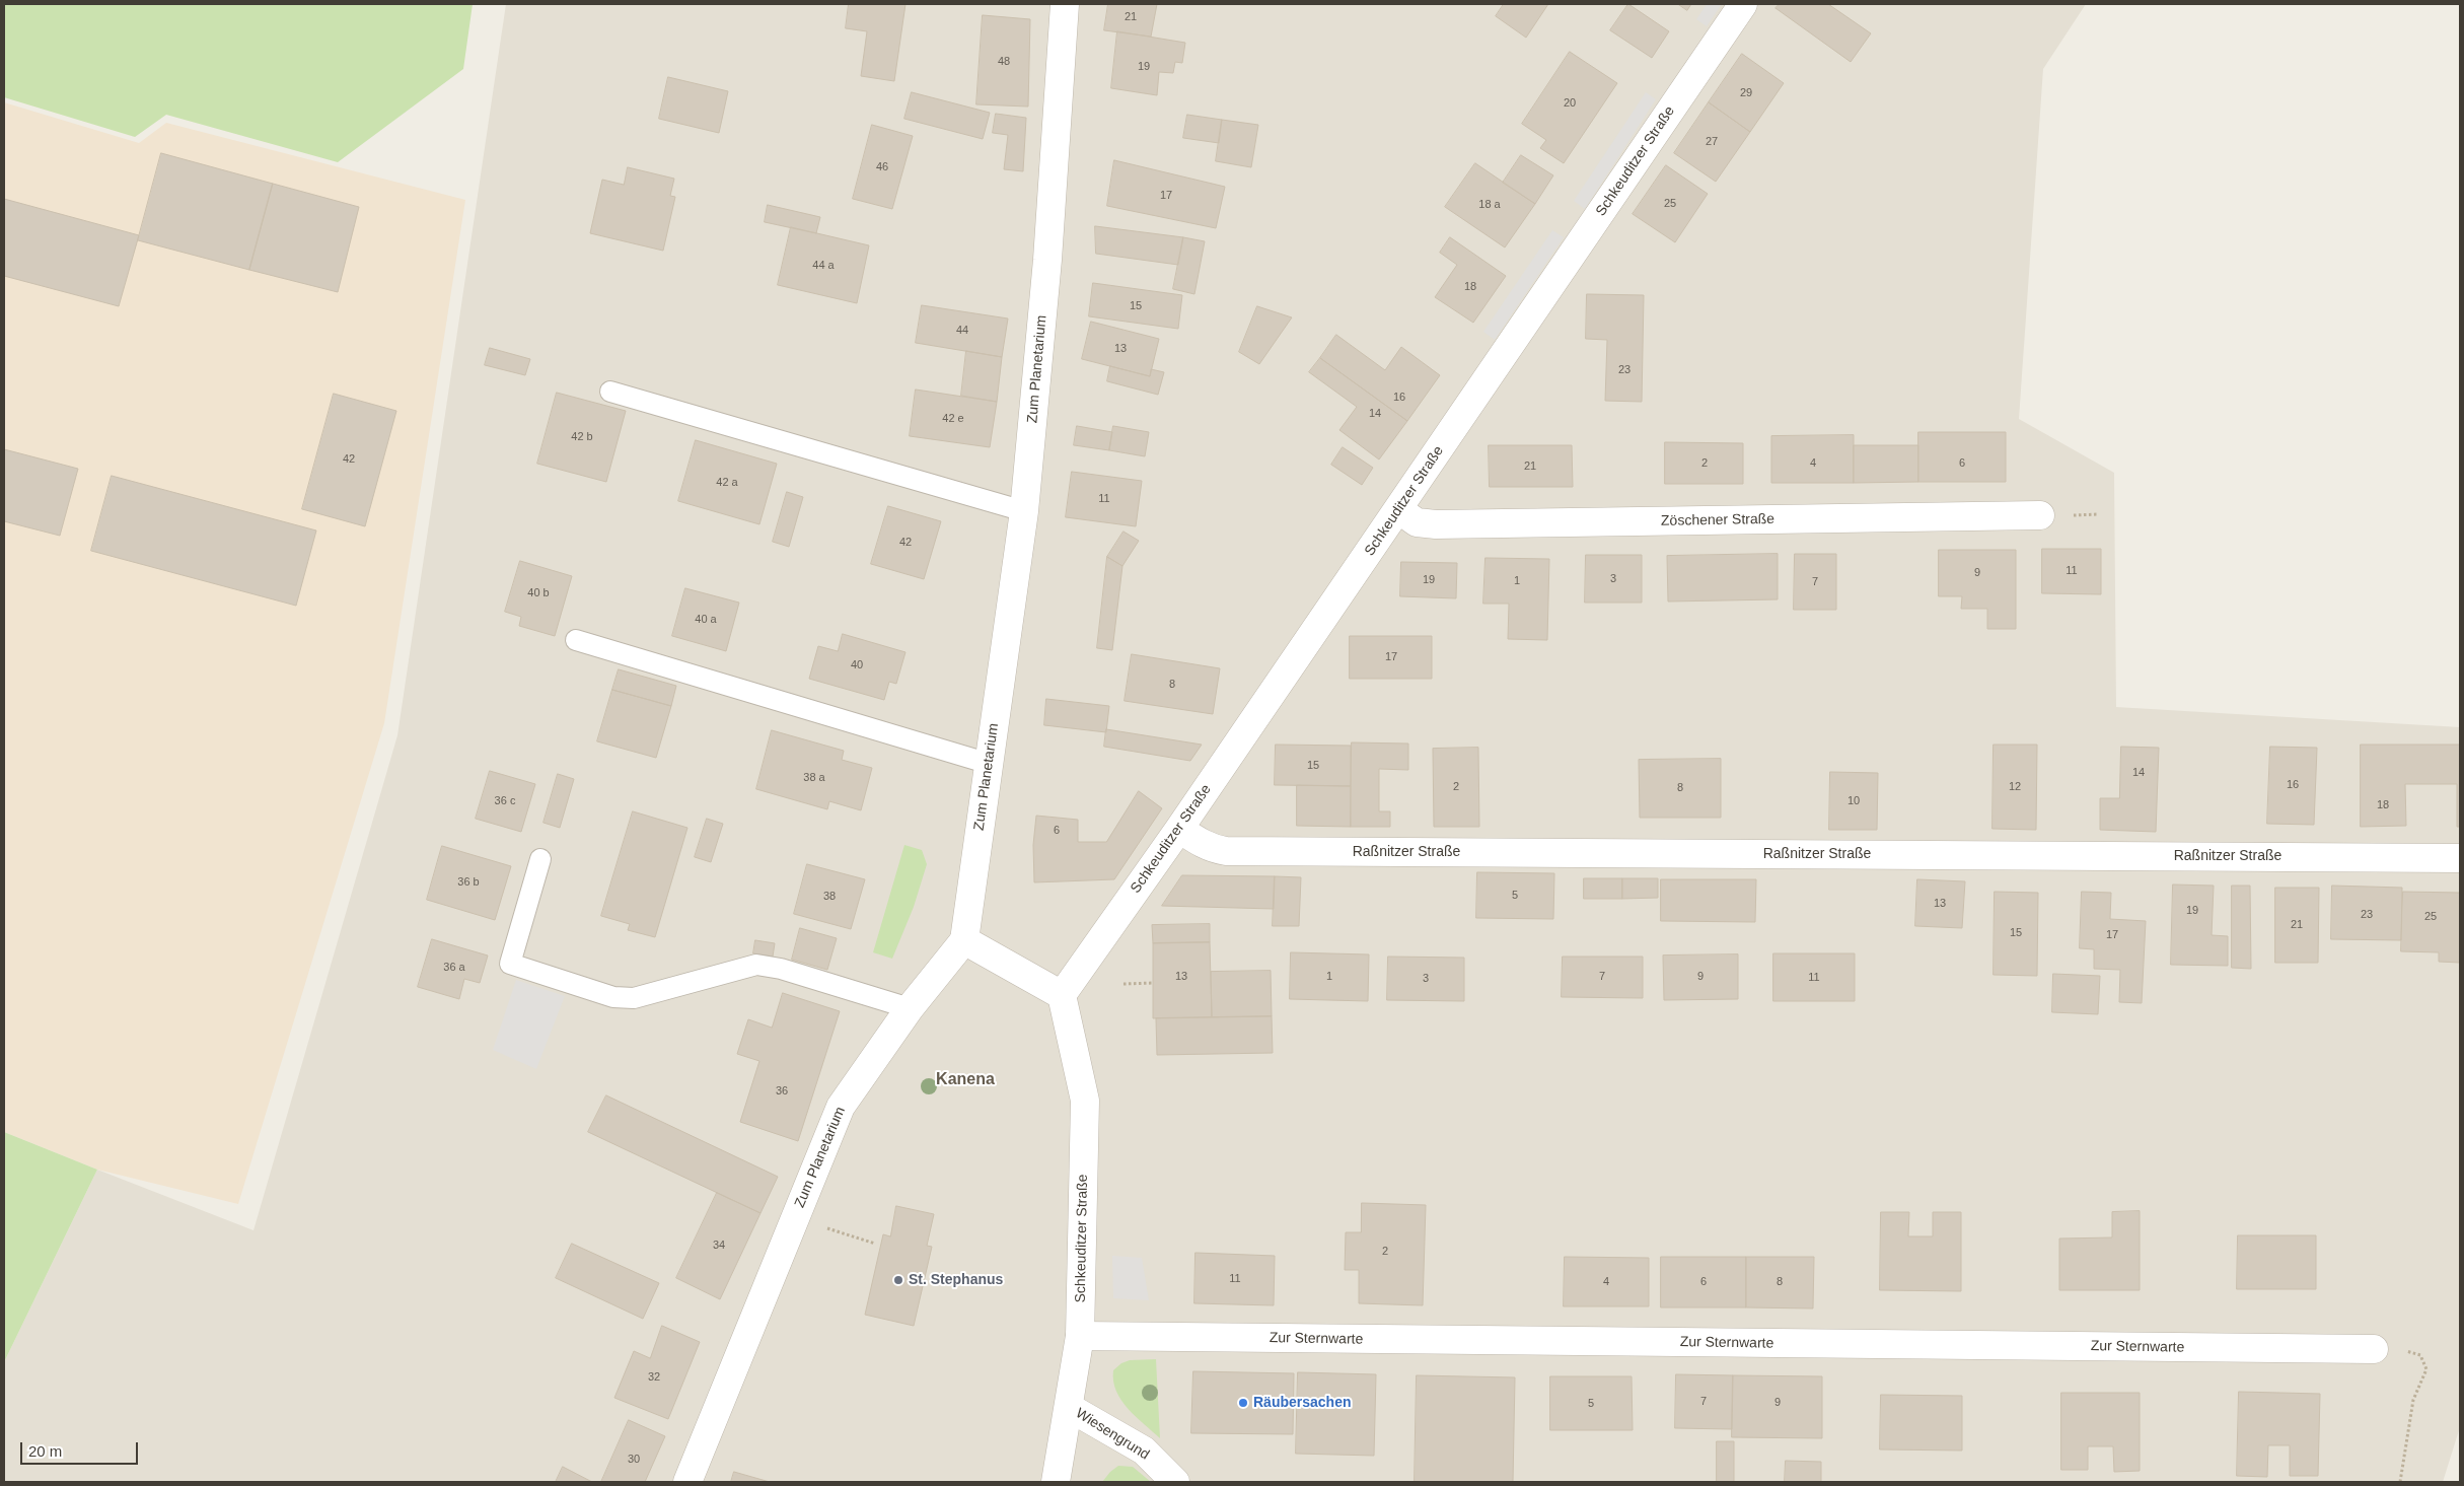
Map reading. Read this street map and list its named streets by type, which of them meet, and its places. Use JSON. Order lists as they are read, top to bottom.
{
  "streets": {
    "street": [
      "Schkeuditzer Straße",
      "Zum Planetarium",
      "Zöschener Straße",
      "Raßnitzer Straße",
      "Zur Sternwarte",
      "Wiesengrund"
    ]
  },
  "crossings": [
    ["Schkeuditzer Straße", "Zöschener Straße"],
    ["Schkeuditzer Straße", "Raßnitzer Straße"],
    ["Schkeuditzer Straße", "Zur Sternwarte"],
    ["Schkeuditzer Straße", "Wiesengrund"]
  ],
  "districts": ["Kanena"],
  "places": ["St. Stephanus", "Räubersachen"],
  "house_numbers": [
    "21",
    "48",
    "19",
    "29",
    "20",
    "27",
    "46",
    "17",
    "25",
    "18 a",
    "44 a",
    "18",
    "15",
    "44",
    "13",
    "23",
    "16",
    "14",
    "42 e",
    "42 b",
    "42",
    "2",
    "4",
    "6",
    "21",
    "42 a",
    "11",
    "42",
    "11",
    "9",
    "3",
    "19",
    "1",
    "7",
    "40 b",
    "40 a",
    "17",
    "40",
    "8",
    "15",
    "14",
    "38 a",
    "16",
    "2",
    "12",
    "8",
    "36 c",
    "10",
    "18",
    "6",
    "36 b",
    "5",
    "38",
    "13",
    "19",
    "23",
    "25",
    "21",
    "15",
    "17",
    "36 a",
    "13",
    "1",
    "7",
    "9",
    "11",
    "3",
    "36",
    "34",
    "2",
    "11",
    "4",
    "6",
    "8",
    "32",
    "7",
    "9",
    "5",
    "30"
  ],
  "scale_bar": "20 m"
}
